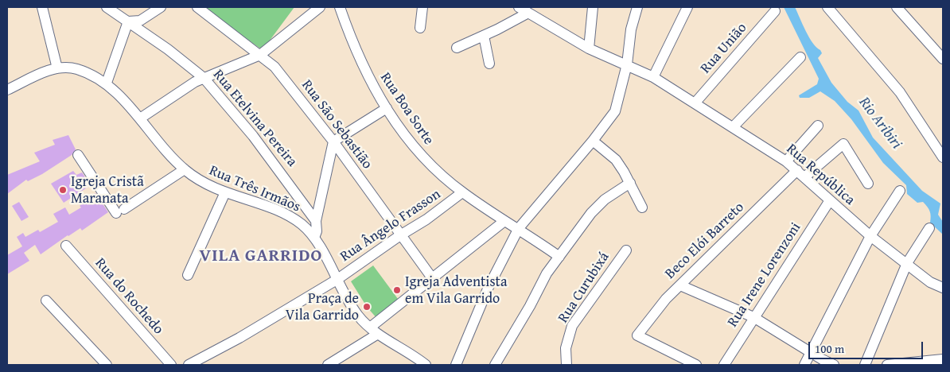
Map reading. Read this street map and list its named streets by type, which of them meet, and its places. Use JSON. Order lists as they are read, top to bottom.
{
  "streets": {
    "street": [
      "Rua União",
      "Rua Boa Sorte",
      "Rua Etelvina Pereira",
      "Rua São Sebastião",
      "Rua República",
      "Rua Três Irmãos",
      "Rua Ângelo Frasson",
      "Beco Elói Barreto",
      "Rua Irene Lorenzoni",
      "Rua Curubixá",
      "Rua do Rochedo"
    ]
  },
  "crossings": [
    ["Rua União", "Rua República"],
    ["Rua Boa Sorte", "Rua Ângelo Frasson"],
    ["Rua São Sebastião", "Rua Ângelo Frasson"],
    ["Rua República", "Beco Elói Barreto"],
    ["Rua República", "Rua Irene Lorenzoni"],
    ["Rua Três Irmãos", "Rua Ângelo Frasson"]
  ],
  "districts": ["VILA GARRIDO"],
  "water": ["Rio Aribiri"],
  "places": ["Igreja Cristã Maranata", "Igreja Adventista em Vila Garrido", "Praça de Vila Garrido"],
  "scale_bar": "100 m"
}
